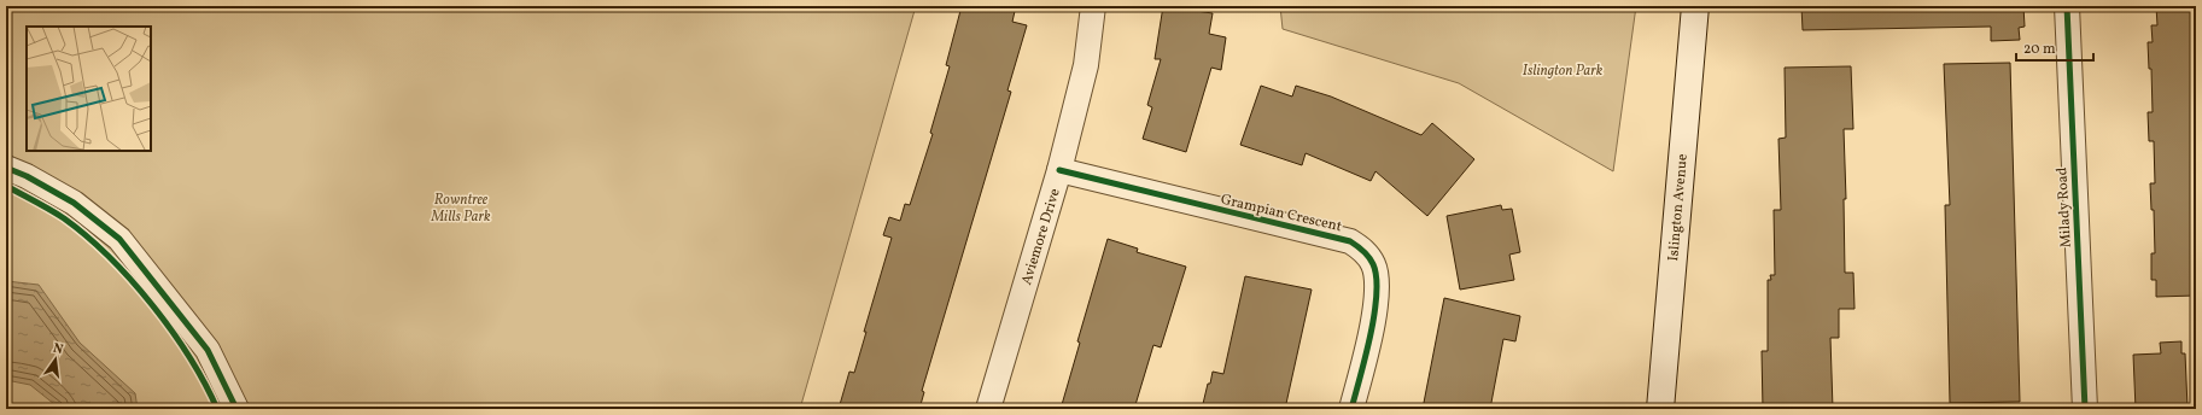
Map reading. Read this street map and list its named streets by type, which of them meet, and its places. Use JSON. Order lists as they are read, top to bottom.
{
  "streets": {
    "main road": ["Islington Avenue"],
    "street": ["Milady Road", "Grampian Crescent", "Aviemore Drive"]
  },
  "crossings": [
    ["Grampian Crescent", "Aviemore Drive"]
  ],
  "parks": ["Islington Park", "Rowntree Mills Park"],
  "scale_bar": "20 m",
  "north": "top"
}
